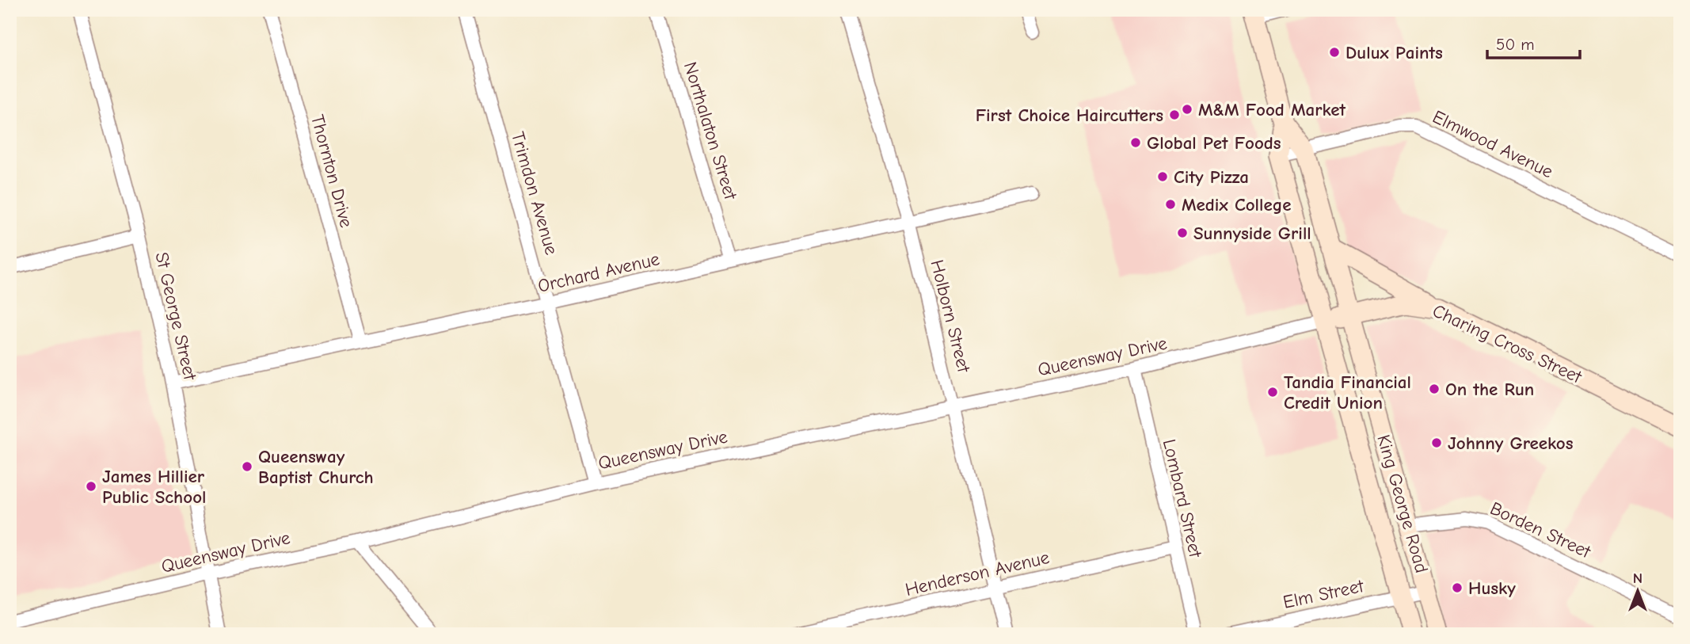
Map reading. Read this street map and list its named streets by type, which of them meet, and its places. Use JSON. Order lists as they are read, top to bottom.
{
  "streets": {
    "main road": ["Charing Cross Street", "King George Road"],
    "street": [
      "Northalaton Street",
      "Elmwood Avenue",
      "Thornton Drive",
      "Trimdon Avenue",
      "Orchard Avenue",
      "St George Street",
      "Holborn Street",
      "Queensway Drive",
      "Lombard Street",
      "Borden Street",
      "Henderson Avenue",
      "Elm Street"
    ]
  },
  "crossings": [
    ["Northalaton Street", "Orchard Avenue"],
    ["Elmwood Avenue", "King George Road"],
    ["Thornton Drive", "Orchard Avenue"],
    ["Trimdon Avenue", "Orchard Avenue"],
    ["Trimdon Avenue", "Queensway Drive"],
    ["Orchard Avenue", "St George Street"],
    ["Orchard Avenue", "Holborn Street"],
    ["St George Street", "Queensway Drive"],
    ["Holborn Street", "Queensway Drive"],
    ["Holborn Street", "Henderson Avenue"],
    ["Charing Cross Street", "Queensway Drive"],
    ["Charing Cross Street", "King George Road"],
    ["Queensway Drive", "Lombard Street"],
    ["Queensway Drive", "King George Road"],
    ["Lombard Street", "Henderson Avenue"],
    ["King George Road", "Borden Street"],
    ["King George Road", "Elm Street"]
  ],
  "places": [
    "Dulux Paints",
    "M&M Food Market",
    "First Choice Haircutters",
    "Global Pet Foods",
    "City Pizza",
    "Medix College",
    "Sunnyside Grill",
    "On the Run",
    "Tandia Financial Credit Union",
    "Johnny Greekos",
    "Queensway Baptist Church",
    "James Hillier Public School",
    "Husky"
  ],
  "scale_bar": "50 m",
  "north": "top"
}
